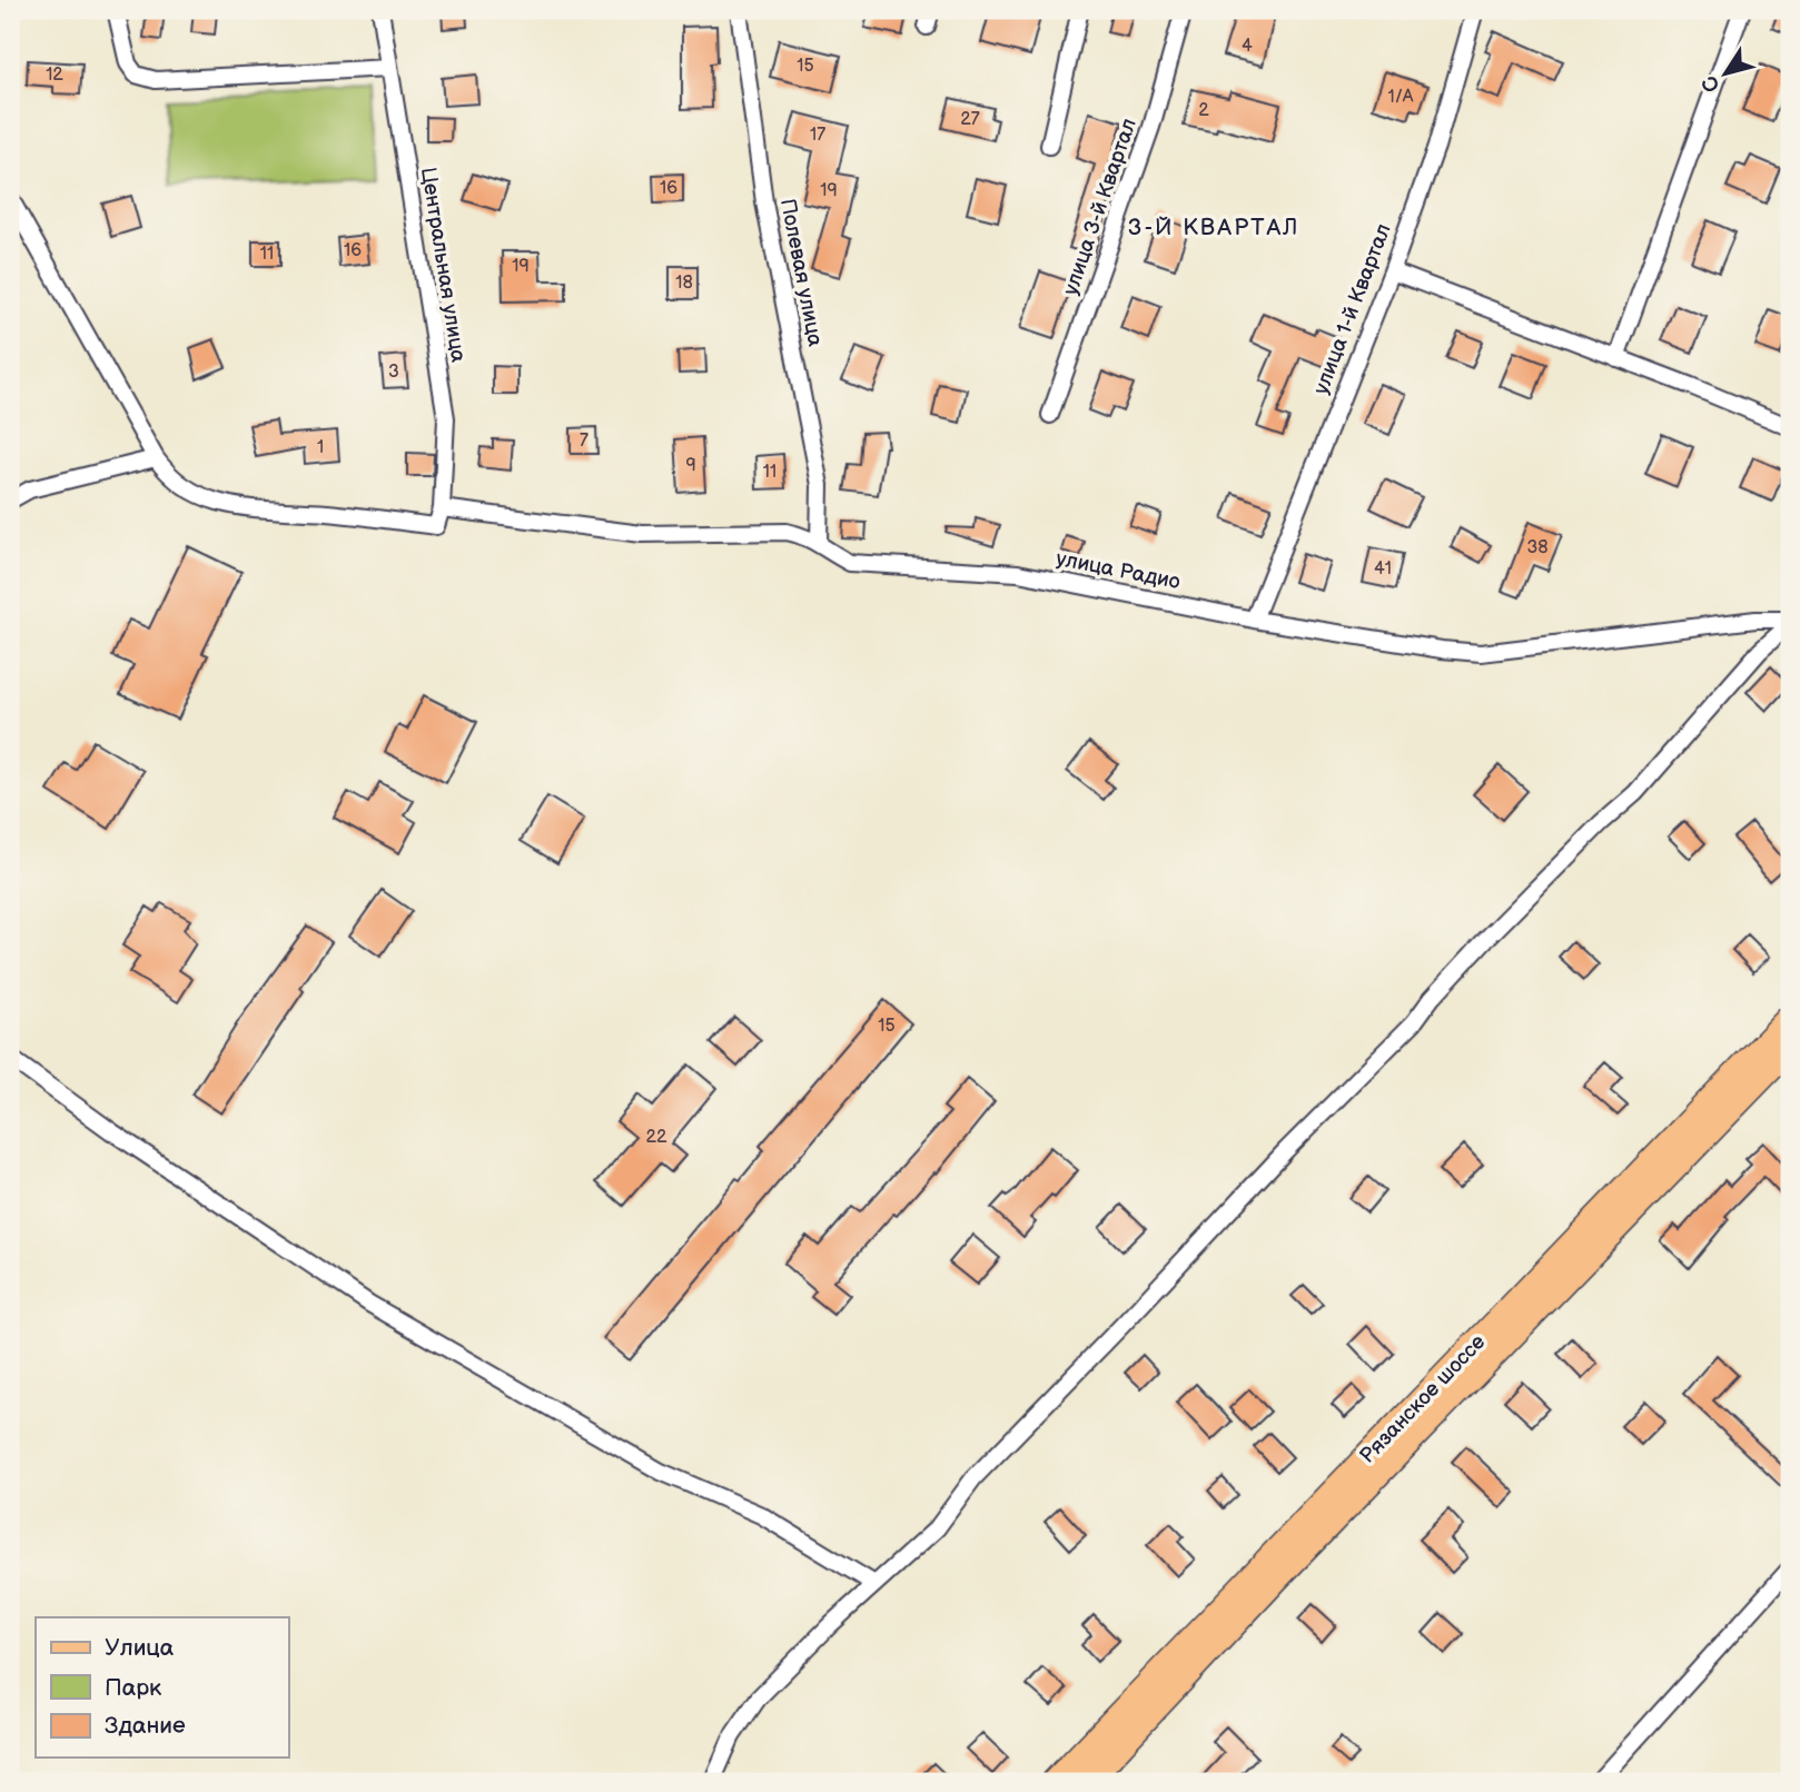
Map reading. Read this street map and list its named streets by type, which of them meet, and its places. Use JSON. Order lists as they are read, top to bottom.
{
  "streets": {
    "main road": ["Рязанское шоссе"],
    "street": [
      "улица 3-й Квартал",
      "Центральная улица",
      "Полевая улица",
      "улица 1-й Квартал",
      "улица Радио"
    ]
  },
  "crossings": [
    ["Центральная улица", "улица Радио"],
    ["Полевая улица", "улица Радио"],
    ["улица 1-й Квартал", "улица Радио"]
  ],
  "districts": ["3-Й КВАРТАЛ"],
  "house_numbers": [
    "4",
    "15",
    "12",
    "1/А",
    "2",
    "27",
    "17",
    "16",
    "19",
    "16",
    "11",
    "19",
    "18",
    "3",
    "7",
    "1",
    "9",
    "11",
    "38",
    "41",
    "15",
    "22"
  ],
  "legend": ["Улица", "Парк", "Здание"],
  "north": "bottom left"
}
